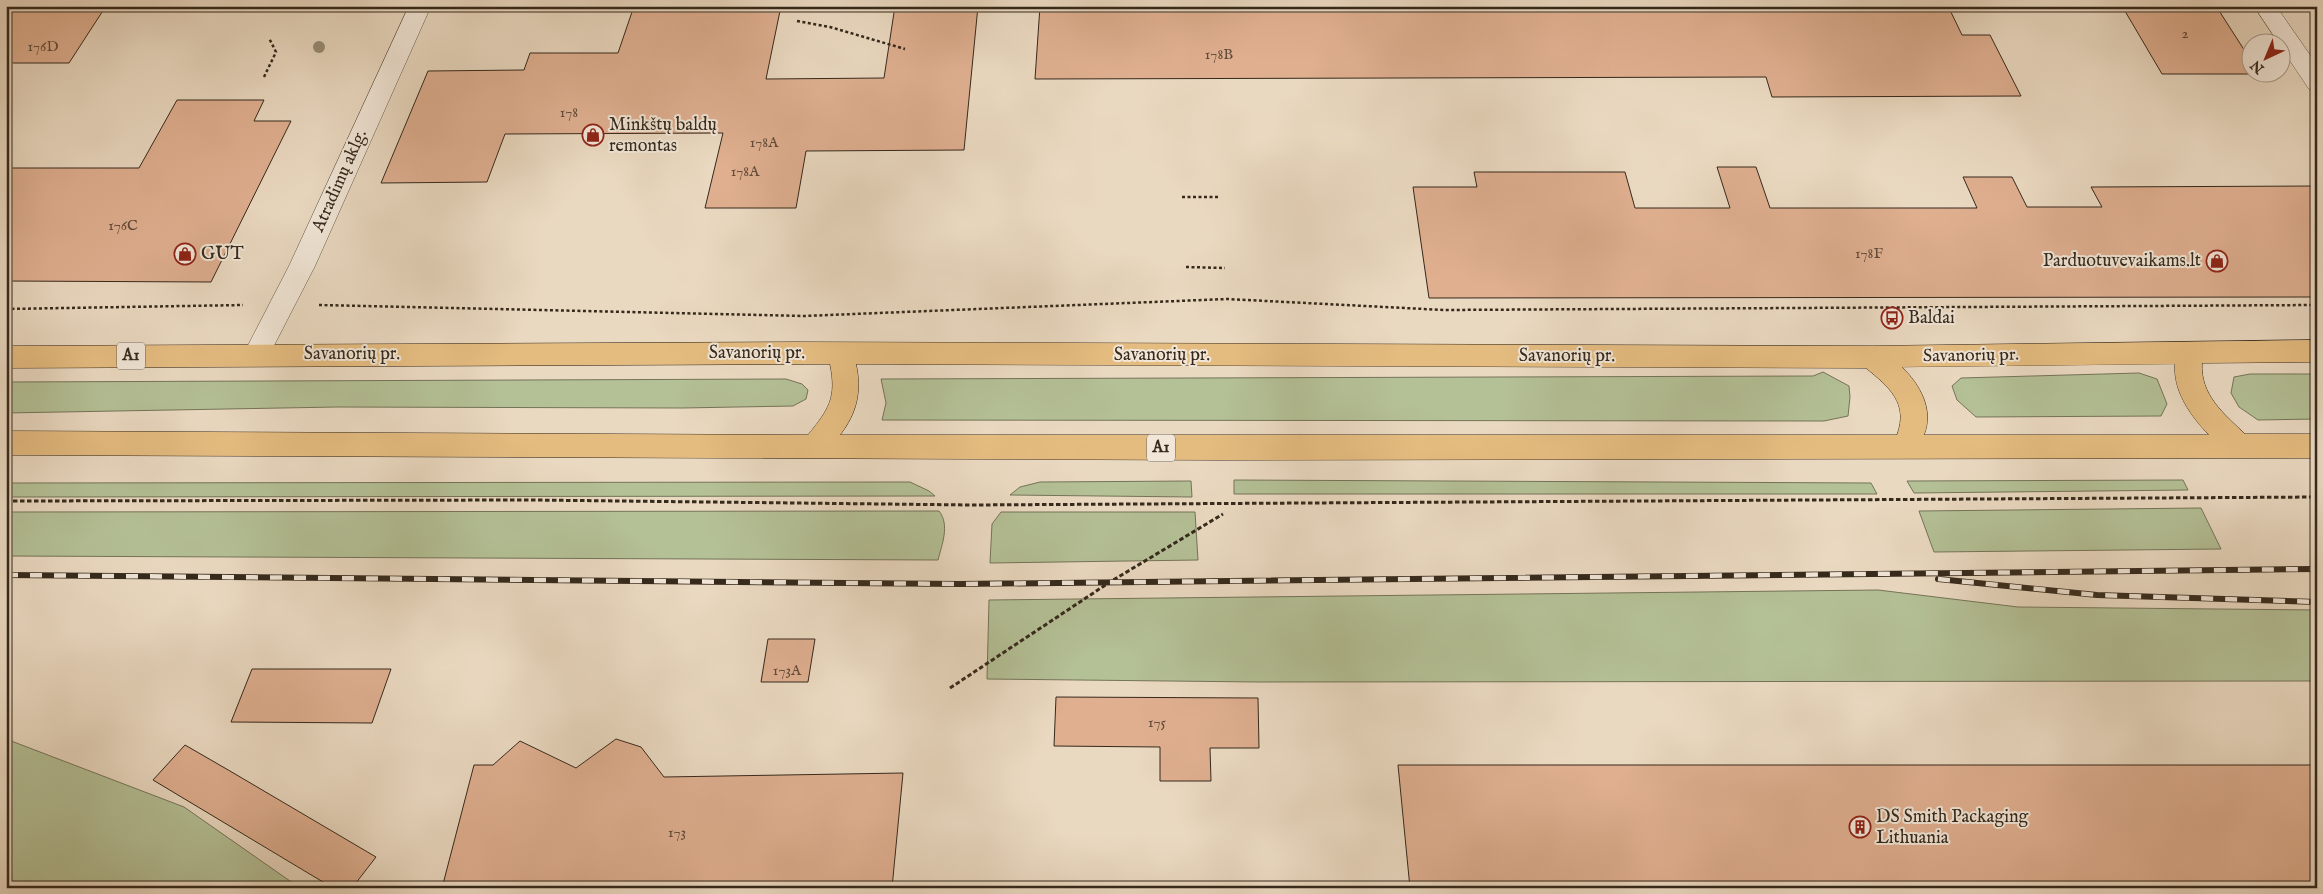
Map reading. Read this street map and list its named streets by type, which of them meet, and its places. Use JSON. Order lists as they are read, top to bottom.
{
  "streets": {
    "highway": ["Savanorių pr.", "A1"],
    "street": ["Atradimų aklg."]
  },
  "crossings": [
    ["Atradimų aklg.", "Savanorių pr."]
  ],
  "places": {
    "shop": ["Minkštų baldų remontas", "GUT", "Parduotuvevaikams.lt"],
    "bus stop": ["Baldai"],
    "building": ["DS Smith Packaging Lithuania"]
  },
  "house_numbers": [
    "2",
    "176D",
    "178B",
    "178",
    "178A",
    "178A",
    "176C",
    "178F",
    "173A",
    "175",
    "173"
  ],
  "north": "bottom left"
}
